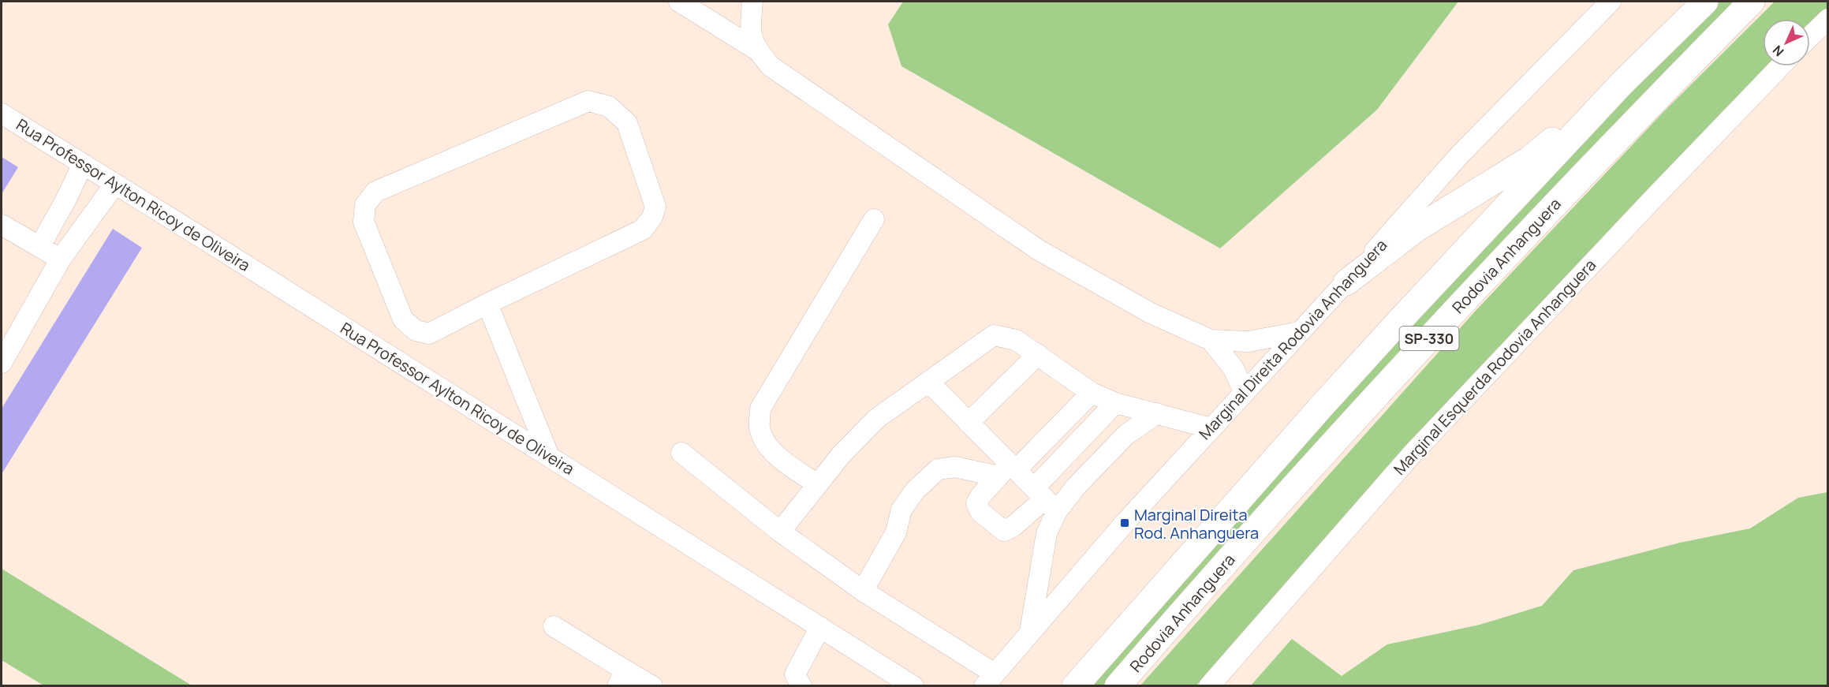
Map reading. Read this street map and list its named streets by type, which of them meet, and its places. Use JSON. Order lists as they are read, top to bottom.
{
  "streets": {
    "highway": ["Rodovia Anhanguera", "SP-330"],
    "street": ["Rua Professor Aylton Ricoy de Oliveira", "Marginal Direita Rodovia Anhanguera", "Marginal Esquerda Rodovia Anhanguera"]
  },
  "places": {
    "transit": ["Marginal Direita Rod. Anhanguera"]
  },
  "north": "bottom left"
}
